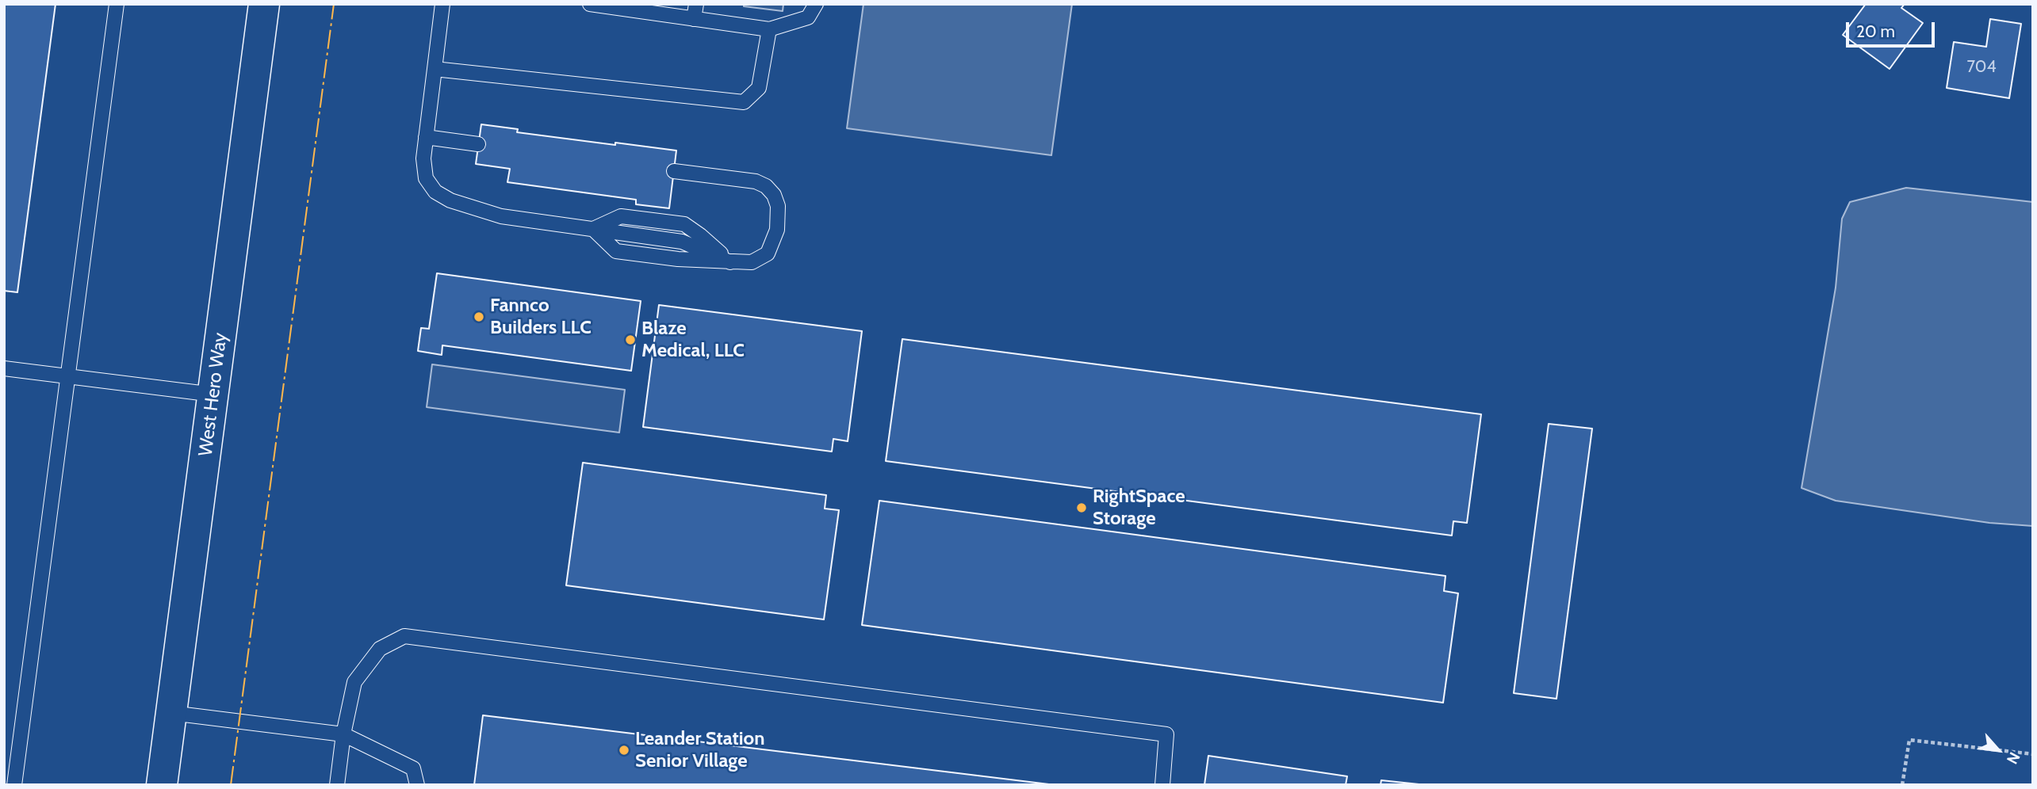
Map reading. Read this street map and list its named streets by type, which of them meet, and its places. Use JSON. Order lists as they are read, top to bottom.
{
  "streets": {
    "main road": ["West Hero Way"]
  },
  "places": [
    "Fannco Builders LLC",
    "Blaze Medical, LLC",
    "RightSpace Storage",
    "Leander Station Senior Village"
  ],
  "house_numbers": ["704"],
  "scale_bar": "20 m",
  "north": "bottom right"
}
